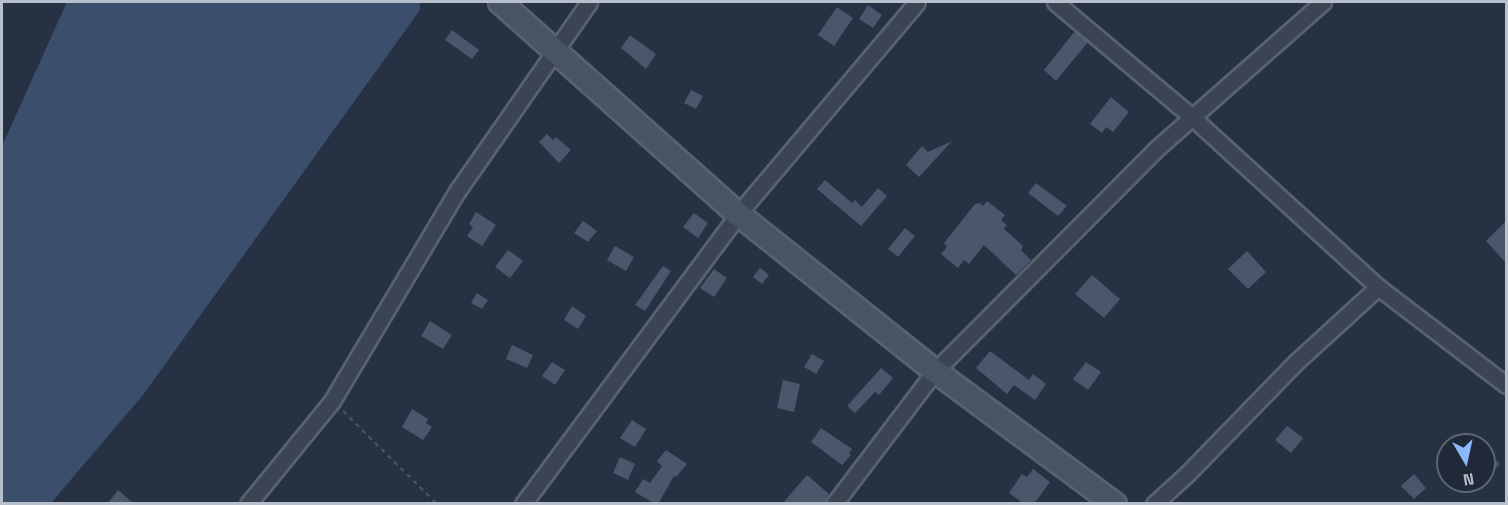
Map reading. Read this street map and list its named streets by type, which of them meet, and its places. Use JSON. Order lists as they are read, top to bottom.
{
  "north": "bottom"
}
